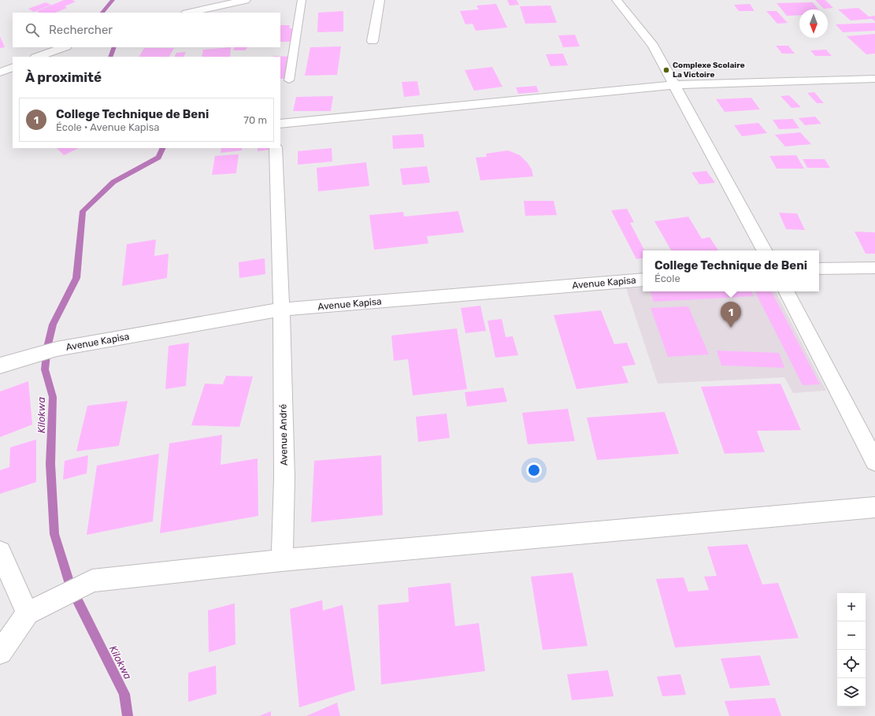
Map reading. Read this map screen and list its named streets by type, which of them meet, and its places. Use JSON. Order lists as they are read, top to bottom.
{
  "streets": {
    "street": ["Avenue Kapisa", "Avenue André"]
  },
  "crossings": [
    ["Avenue Kapisa", "Avenue André"]
  ],
  "water": ["Kilokwa"],
  "places": ["Complexe Scolaire La Victoire"],
  "north": "bottom",
  "page": {
    "search": "Rechercher",
    "heading": "À proximité",
    "list": [
      {
        "mark": "1",
        "name": "College Technique de Beni",
        "note": "École · Avenue Kapisa",
        "value": "70 m"
      }
    ],
    "popup": ["College Technique de Beni", "École"],
    "pins": "1",
    "map_buttons": ["+", "−"]
  }
}
